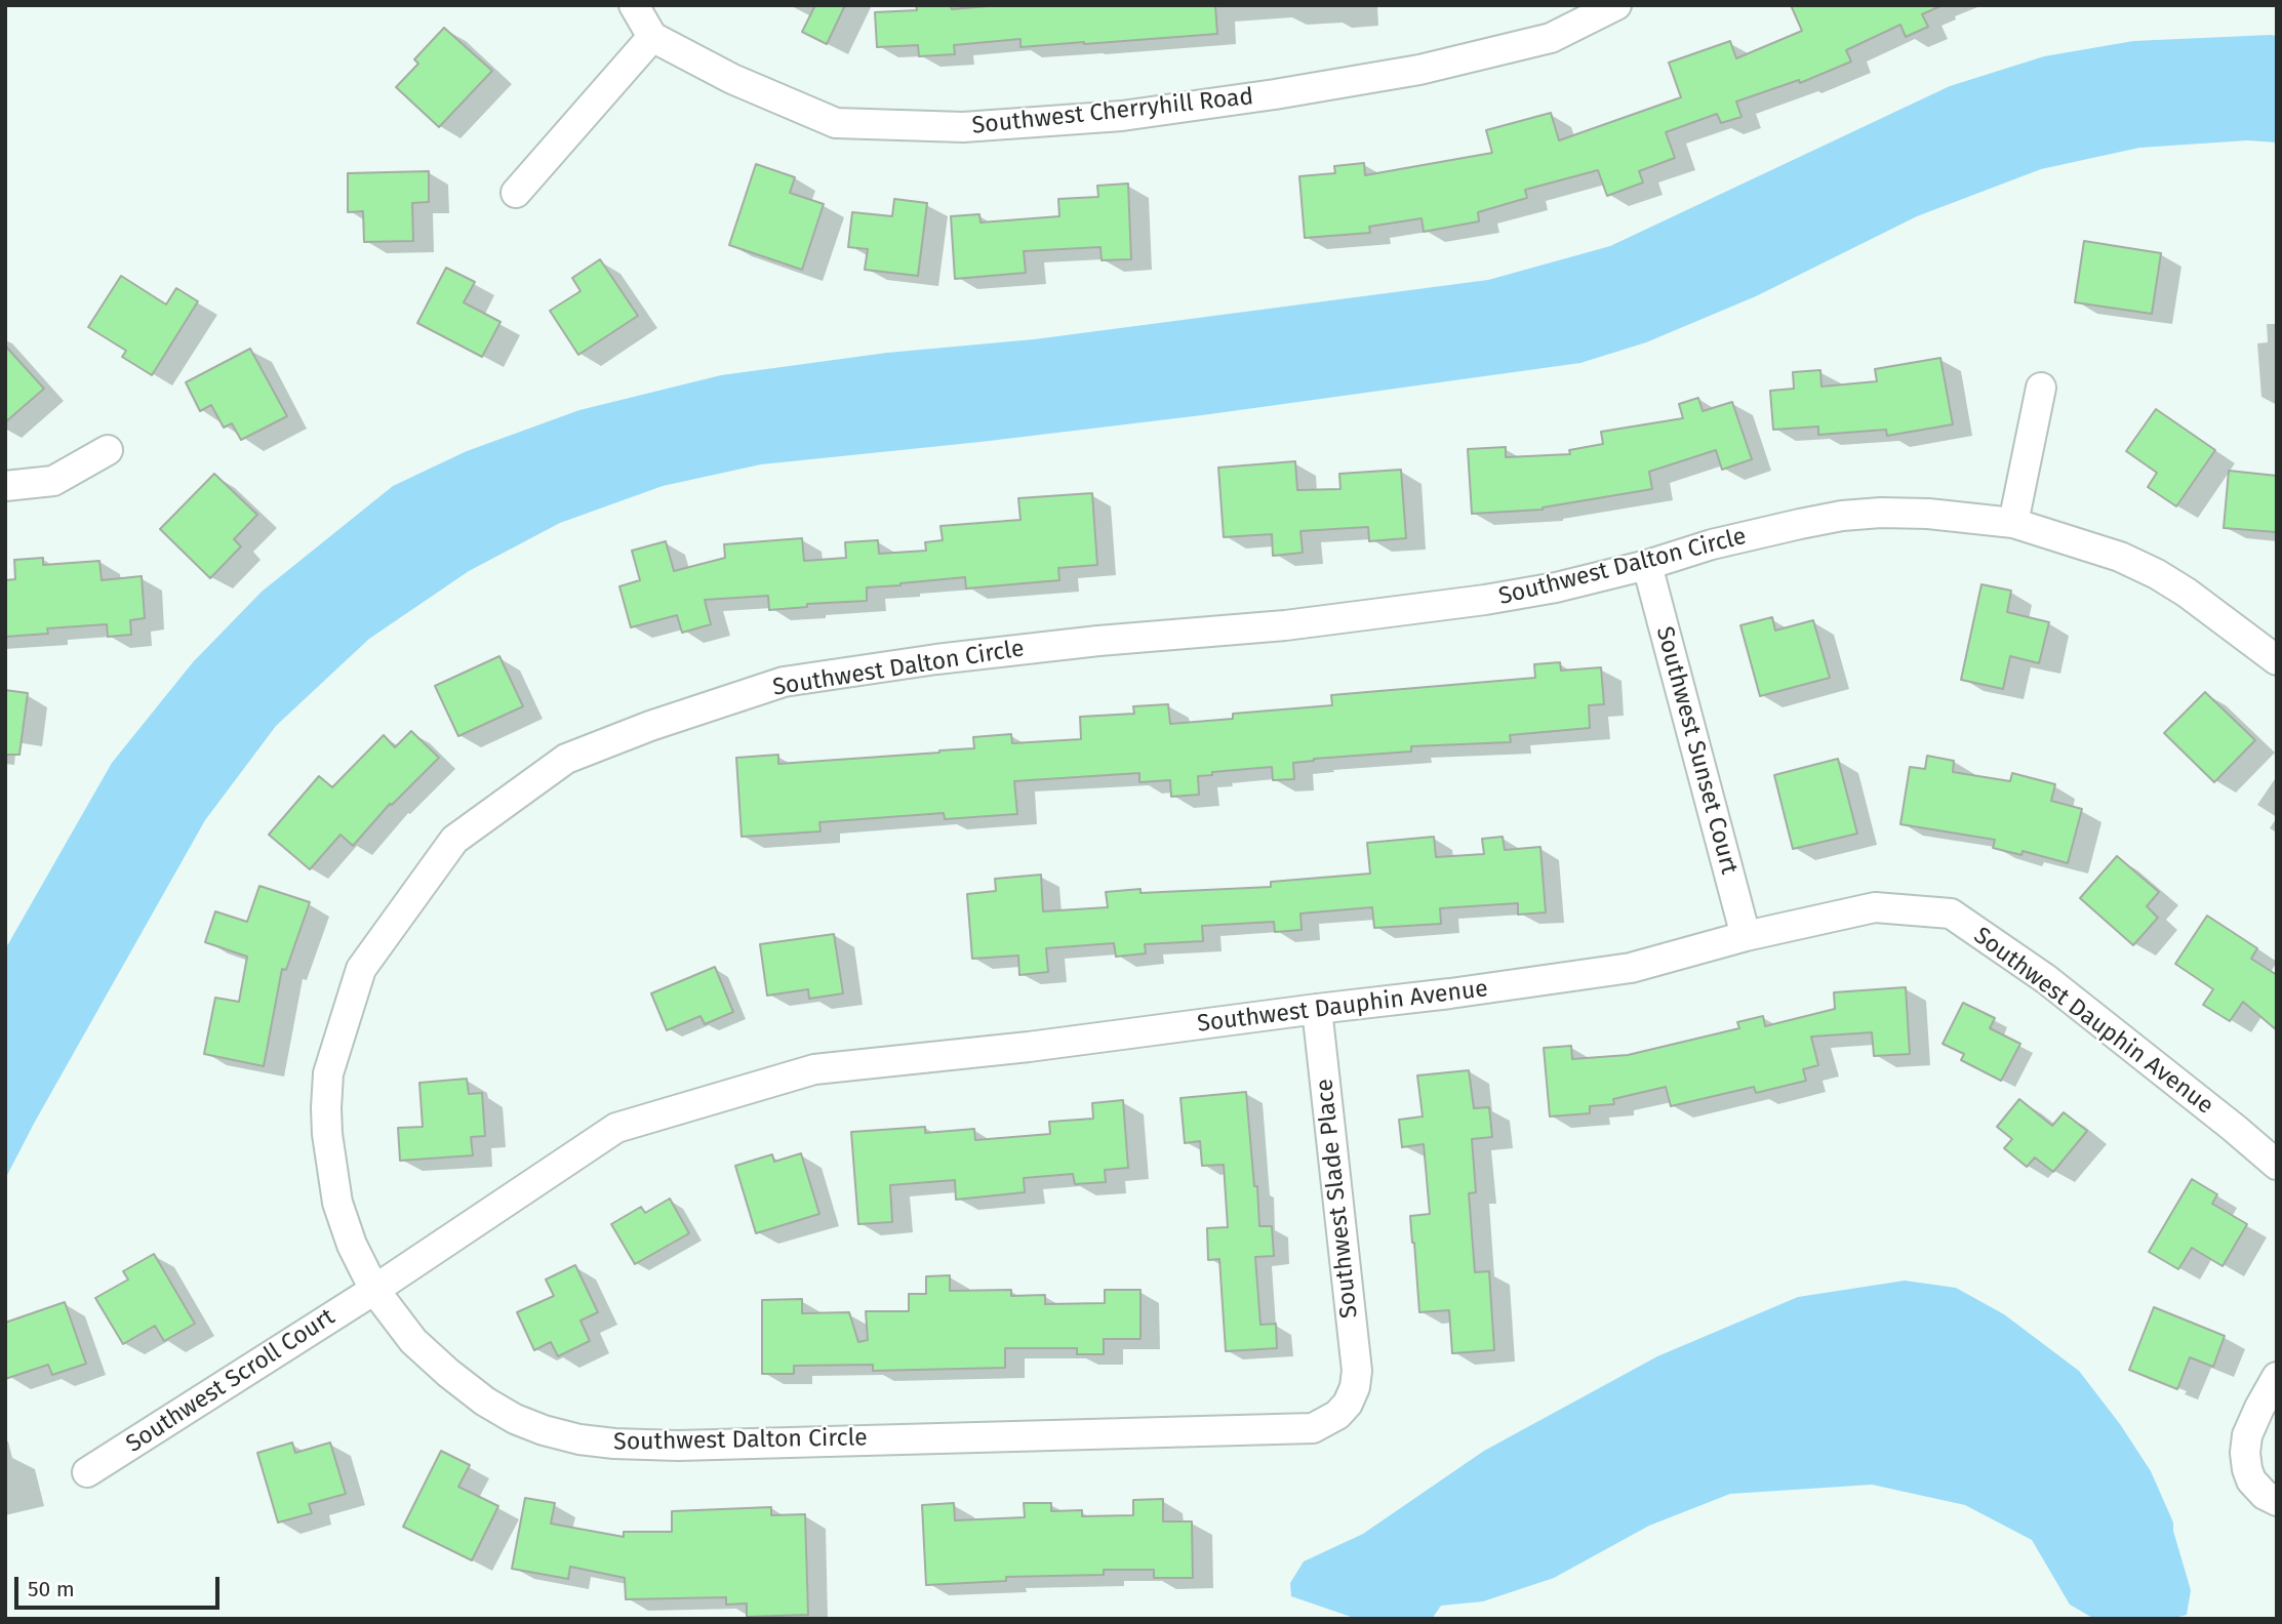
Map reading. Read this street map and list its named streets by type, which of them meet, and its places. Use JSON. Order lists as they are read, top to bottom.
{
  "streets": {
    "street": [
      "Southwest Cherryhill Road",
      "Southwest Dalton Circle",
      "Southwest Sunset Court",
      "Southwest Dauphin Avenue",
      "Southwest Slade Place",
      "Southwest Scroll Court"
    ]
  },
  "crossings": [
    ["Southwest Dalton Circle", "Southwest Sunset Court"],
    ["Southwest Dalton Circle", "Southwest Dauphin Avenue"],
    ["Southwest Dalton Circle", "Southwest Slade Place"],
    ["Southwest Dalton Circle", "Southwest Scroll Court"],
    ["Southwest Sunset Court", "Southwest Dauphin Avenue"],
    ["Southwest Dauphin Avenue", "Southwest Slade Place"],
    ["Southwest Dauphin Avenue", "Southwest Scroll Court"]
  ],
  "scale_bar": "50 m"
}
